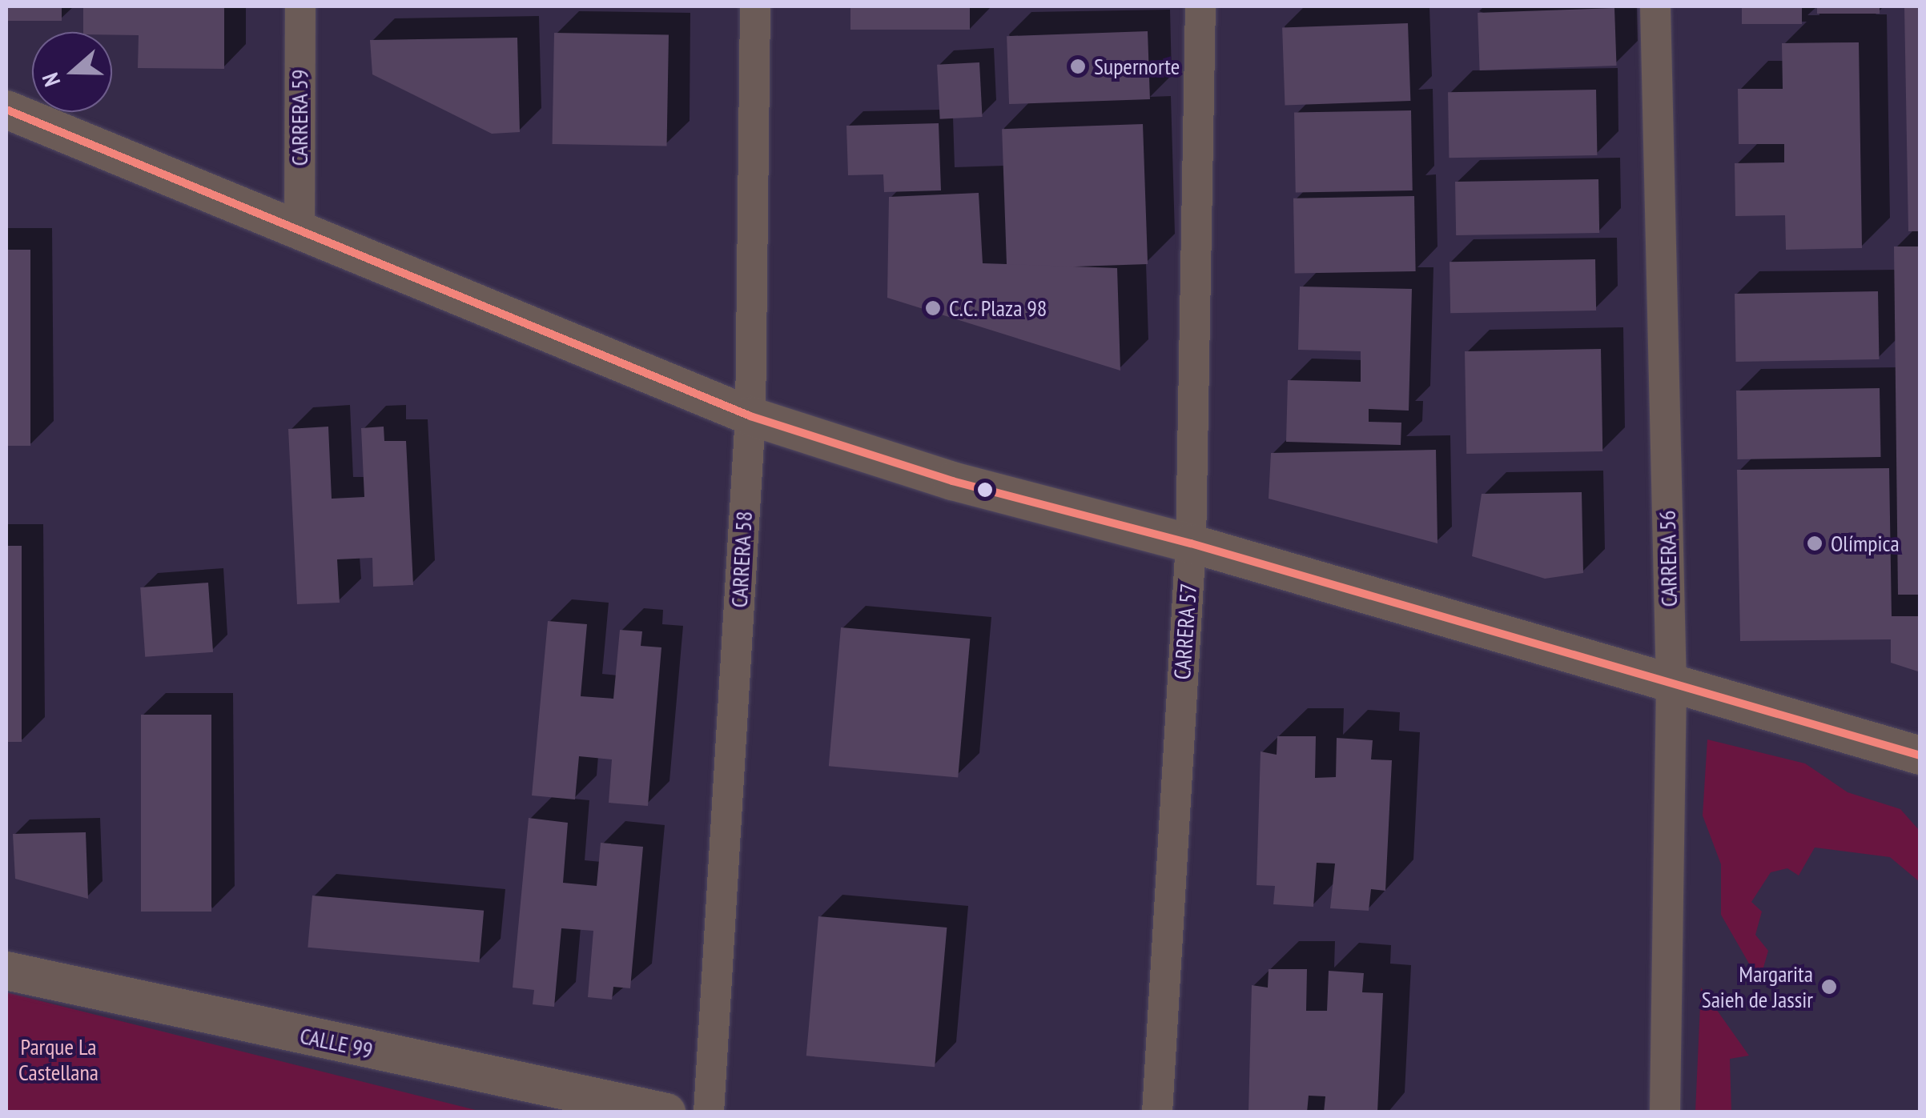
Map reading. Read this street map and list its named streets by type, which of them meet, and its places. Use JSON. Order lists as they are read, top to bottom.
{
  "streets": {
    "street": [
      "CARRERA 59",
      "CARRERA 56",
      "CARRERA 58",
      "CARRERA 57",
      "CALLE 99"
    ]
  },
  "parks": ["Parque La Castellana"],
  "places": [
    "Supernorte",
    "C.C. Plaza 98",
    "Olímpica",
    "Margarita Saieh de Jassir"
  ],
  "north": "left"
}
